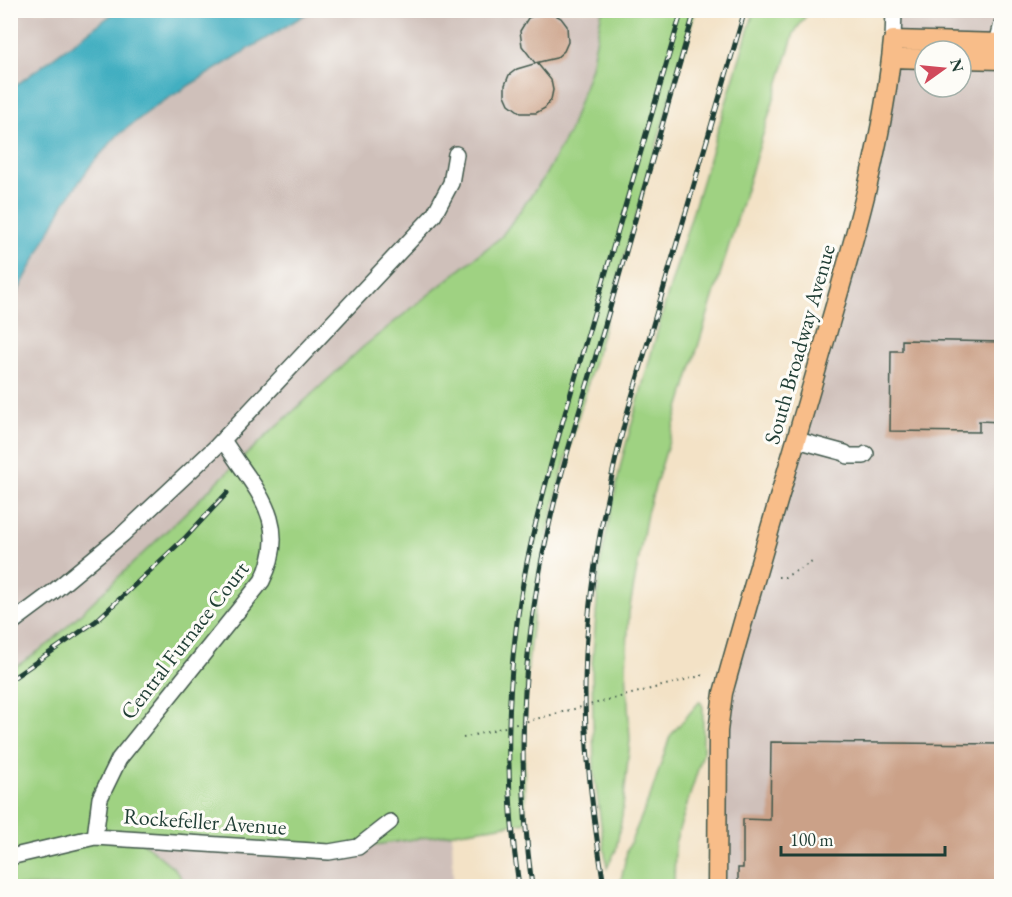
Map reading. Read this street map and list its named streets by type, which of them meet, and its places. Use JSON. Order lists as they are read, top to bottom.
{
  "streets": {
    "main road": ["South Broadway Avenue"],
    "street": ["Central Furnace Court", "Rockefeller Avenue"]
  },
  "crossings": [
    ["Central Furnace Court", "Rockefeller Avenue"]
  ],
  "scale_bar": "100 m",
  "north": "right"
}
